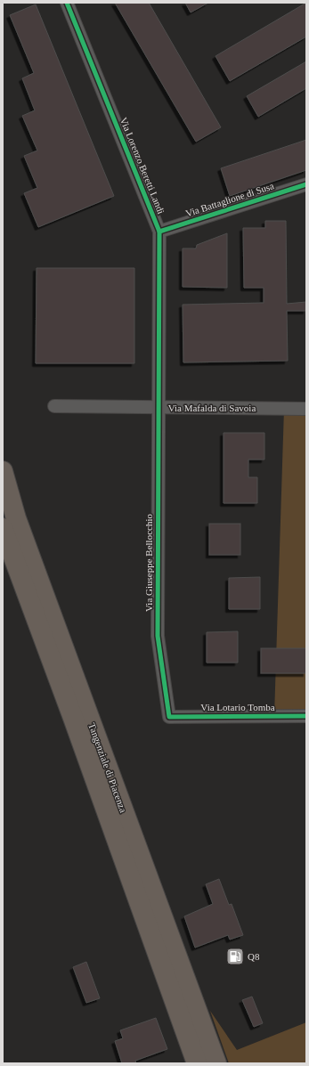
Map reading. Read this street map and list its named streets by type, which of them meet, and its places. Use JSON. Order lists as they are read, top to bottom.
{
  "streets": {
    "highway": ["Tangenziale di Piacenza"],
    "street": [
      "Via Lorenzo Beretti Landi",
      "Via Battaglione di Susa",
      "Via Mafalda di Savoia",
      "Via Giuseppe Bellocchio",
      "Via Lotario Tomba"
    ]
  },
  "crossings": [
    ["Via Lorenzo Beretti Landi", "Via Battaglione di Susa"],
    ["Via Lorenzo Beretti Landi", "Via Mafalda di Savoia"],
    ["Via Lorenzo Beretti Landi", "Via Giuseppe Bellocchio"],
    ["Via Mafalda di Savoia", "Via Giuseppe Bellocchio"],
    ["Via Giuseppe Bellocchio", "Via Lotario Tomba"]
  ],
  "places": {
    "fuel station": ["Q8"]
  }
}
